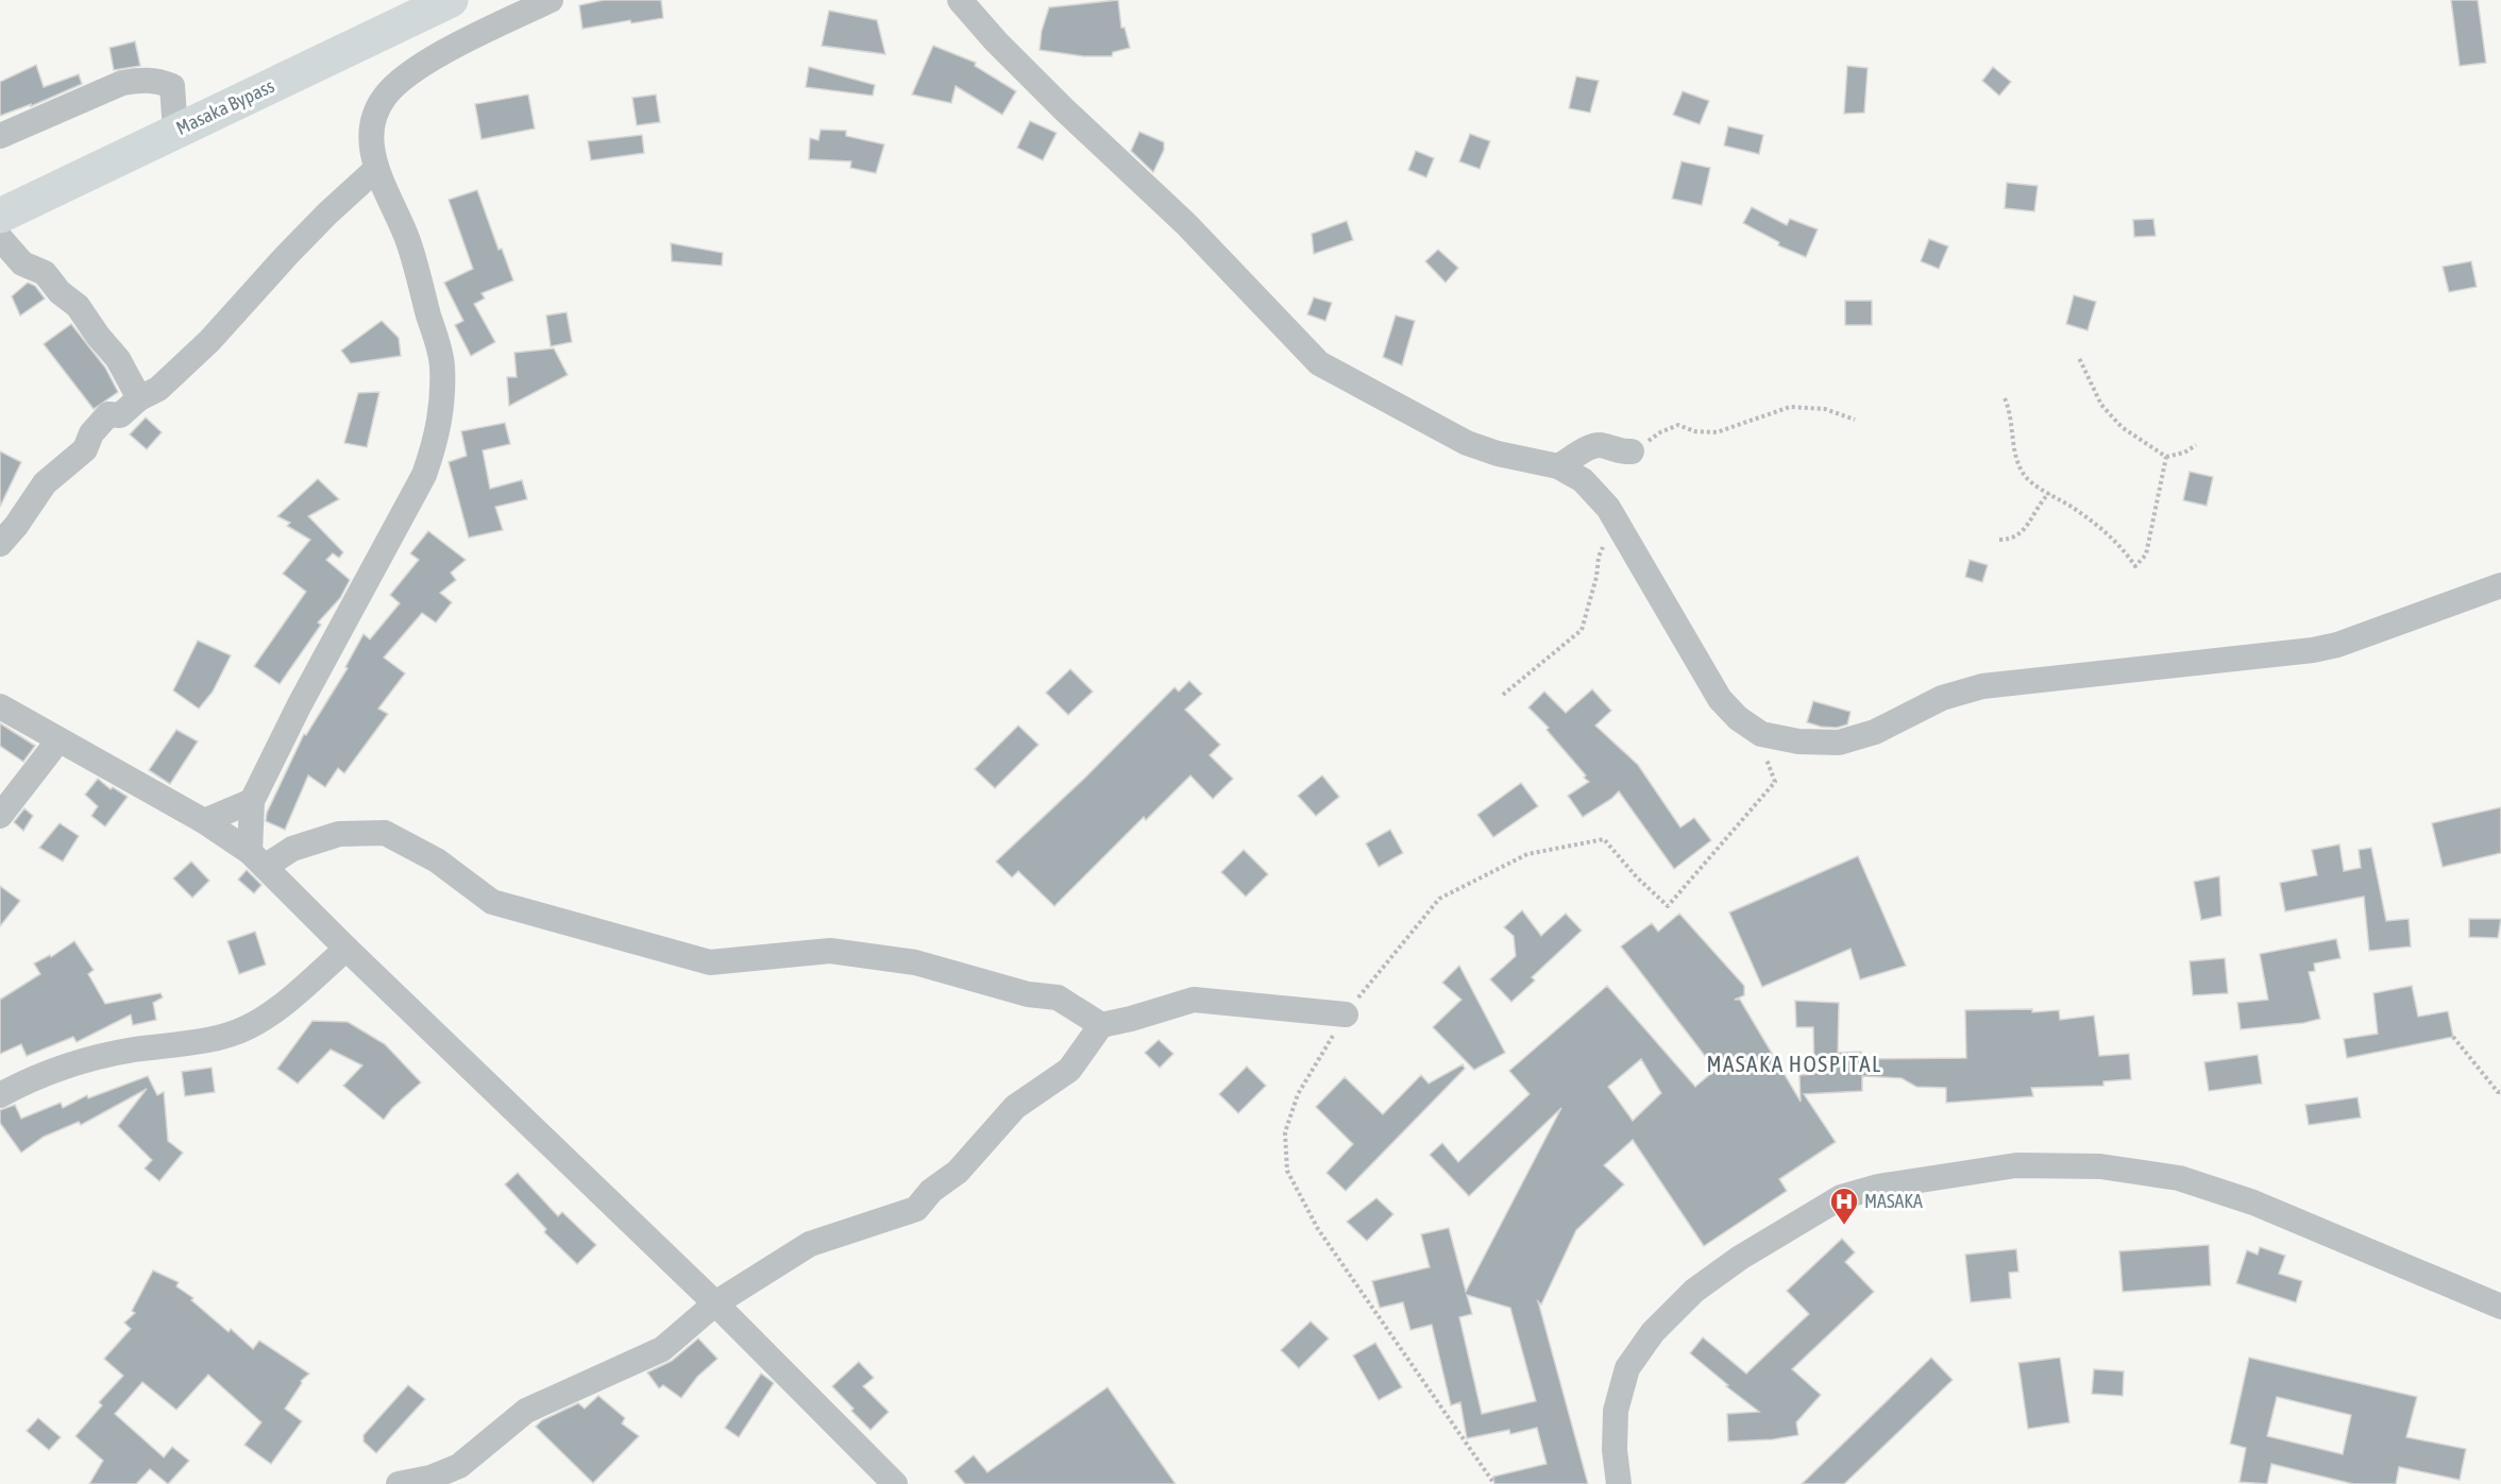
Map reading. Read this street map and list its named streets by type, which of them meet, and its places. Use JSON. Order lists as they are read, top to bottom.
{
  "streets": {
    "highway": ["Masaka Bypass"]
  },
  "districts": ["MASAKA HOSPITAL"],
  "places": {
    "hospital": ["MASAKA"]
  }
}
